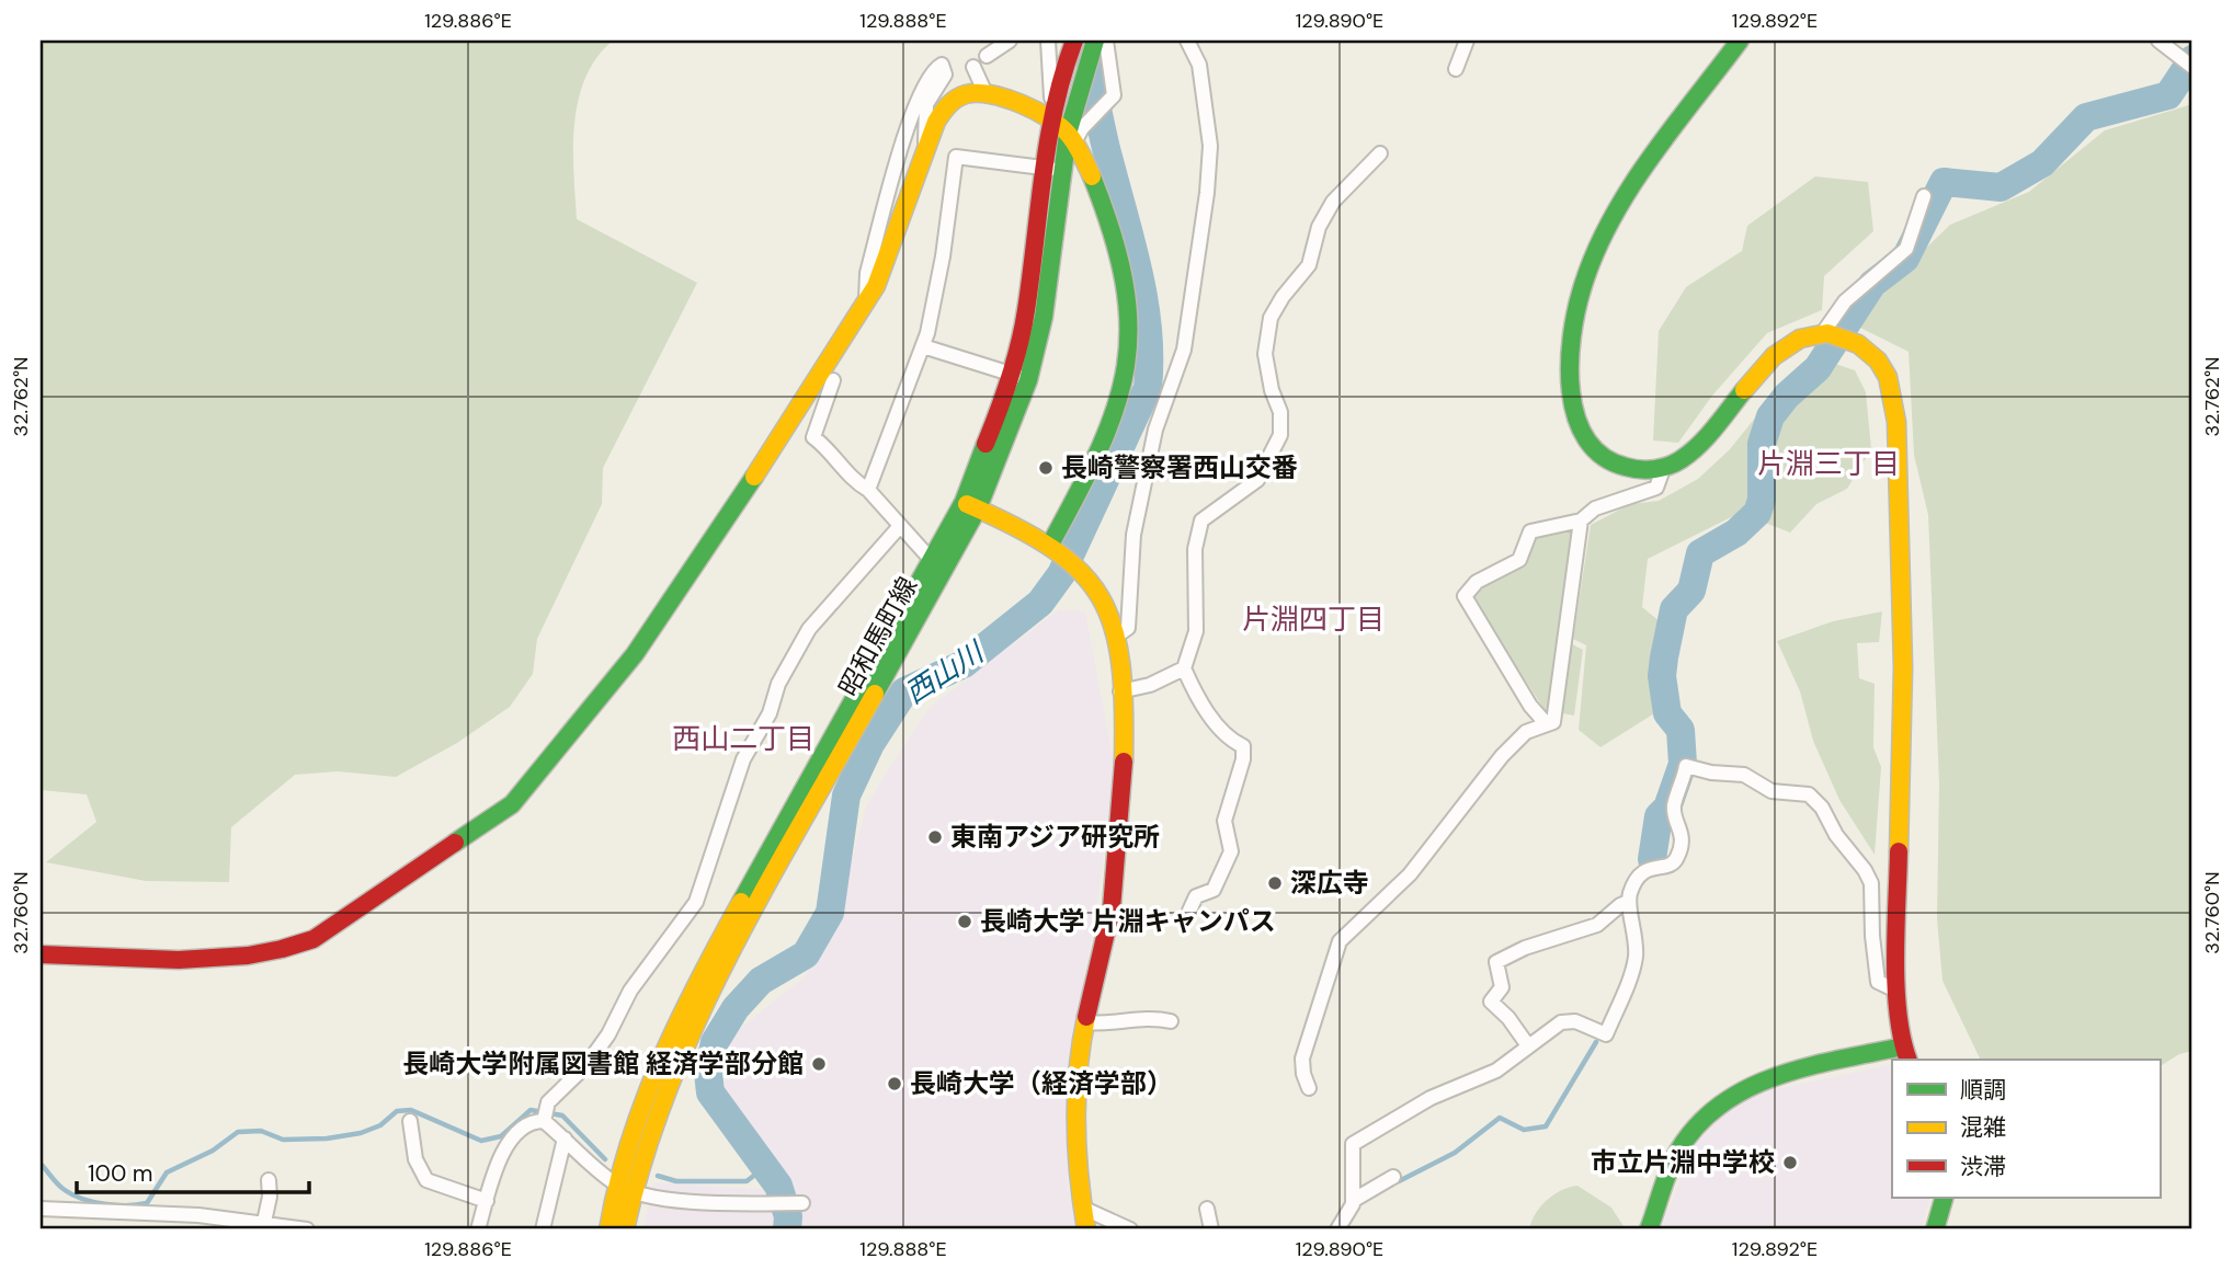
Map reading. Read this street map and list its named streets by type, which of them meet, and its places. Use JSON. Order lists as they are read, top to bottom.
{
  "streets": {
    "street": ["昭和馬町線"]
  },
  "districts": ["片淵三丁目", "片淵四丁目", "西山二丁目"],
  "water": ["西山川"],
  "places": [
    "長崎警察署西山交番",
    "東南アジア研究所",
    "深広寺",
    "長崎大学 片淵キャンパス",
    "長崎大学附属図書館 経済学部分館",
    "長崎大学（経済学部）",
    "市立片淵中学校"
  ],
  "legend": ["順調", "混雑", "渋滞"],
  "scale_bar": "100 m",
  "coordinates": [
    "129.886°E",
    "129.888°E",
    "129.890°E",
    "129.892°E",
    "32.762°N",
    "32.760°N"
  ]
}
